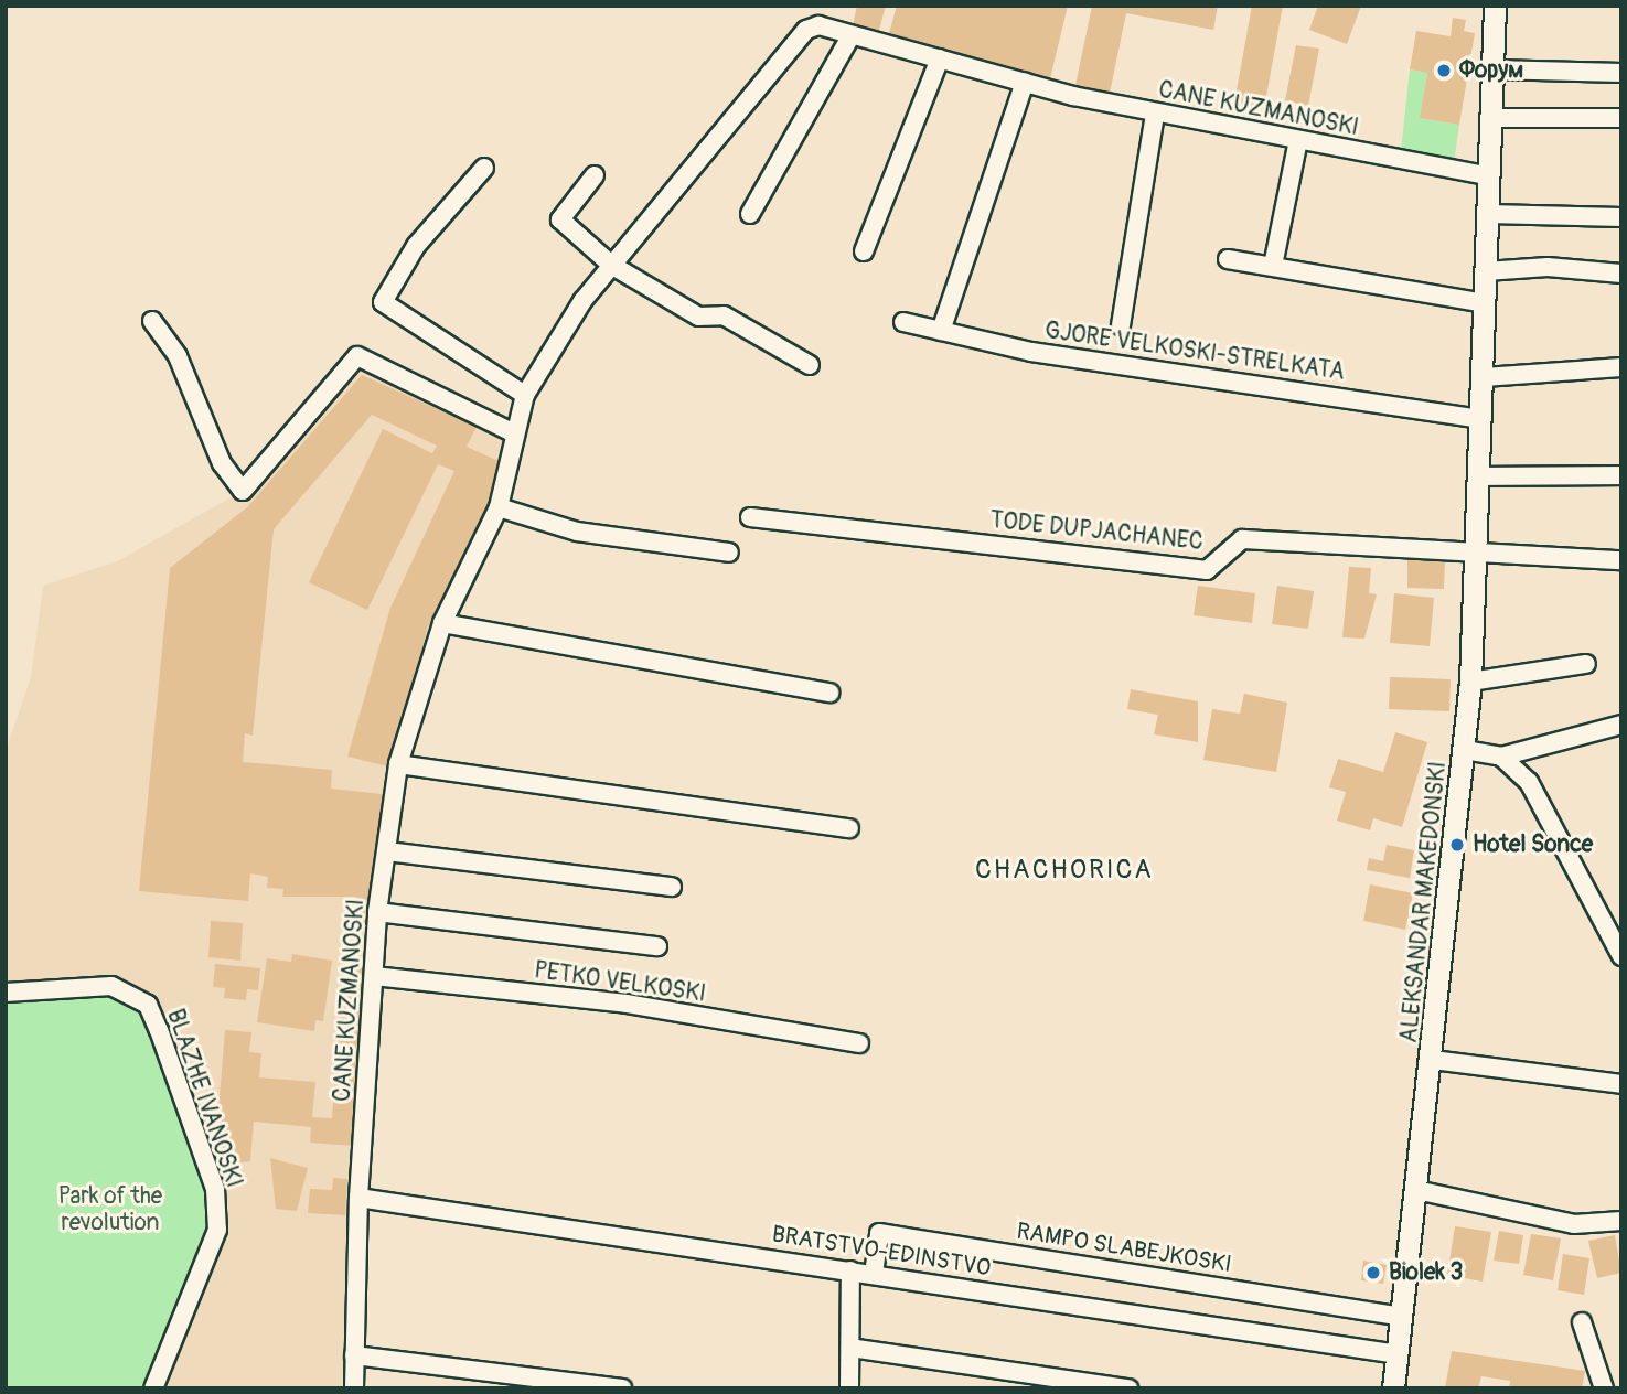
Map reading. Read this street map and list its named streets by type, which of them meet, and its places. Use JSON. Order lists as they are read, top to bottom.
{
  "streets": {
    "street": [
      "CANE KUZMANOSKI",
      "GJORE VELKOSKI-STRELKATA",
      "TODE DUPJACHANEC",
      "ALEKSANDAR MAKEDONSKI",
      "PETKO VELKOSKI",
      "BLAZHE IVANOSKI",
      "RAMPO SLABEJKOSKI",
      "BRATSTVO-EDINSTVO"
    ]
  },
  "crossings": [
    ["CANE KUZMANOSKI", "ALEKSANDAR MAKEDONSKI"],
    ["CANE KUZMANOSKI", "PETKO VELKOSKI"],
    ["CANE KUZMANOSKI", "BRATSTVO-EDINSTVO"],
    ["GJORE VELKOSKI-STRELKATA", "ALEKSANDAR MAKEDONSKI"],
    ["TODE DUPJACHANEC", "ALEKSANDAR MAKEDONSKI"],
    ["ALEKSANDAR MAKEDONSKI", "RAMPO SLABEJKOSKI"],
    ["ALEKSANDAR MAKEDONSKI", "BRATSTVO-EDINSTVO"],
    ["RAMPO SLABEJKOSKI", "BRATSTVO-EDINSTVO"]
  ],
  "districts": ["CHACHORICA"],
  "parks": ["Park of the revolution"],
  "places": ["Форум", "Hotel Sonce", "Biolek 3"]
}
